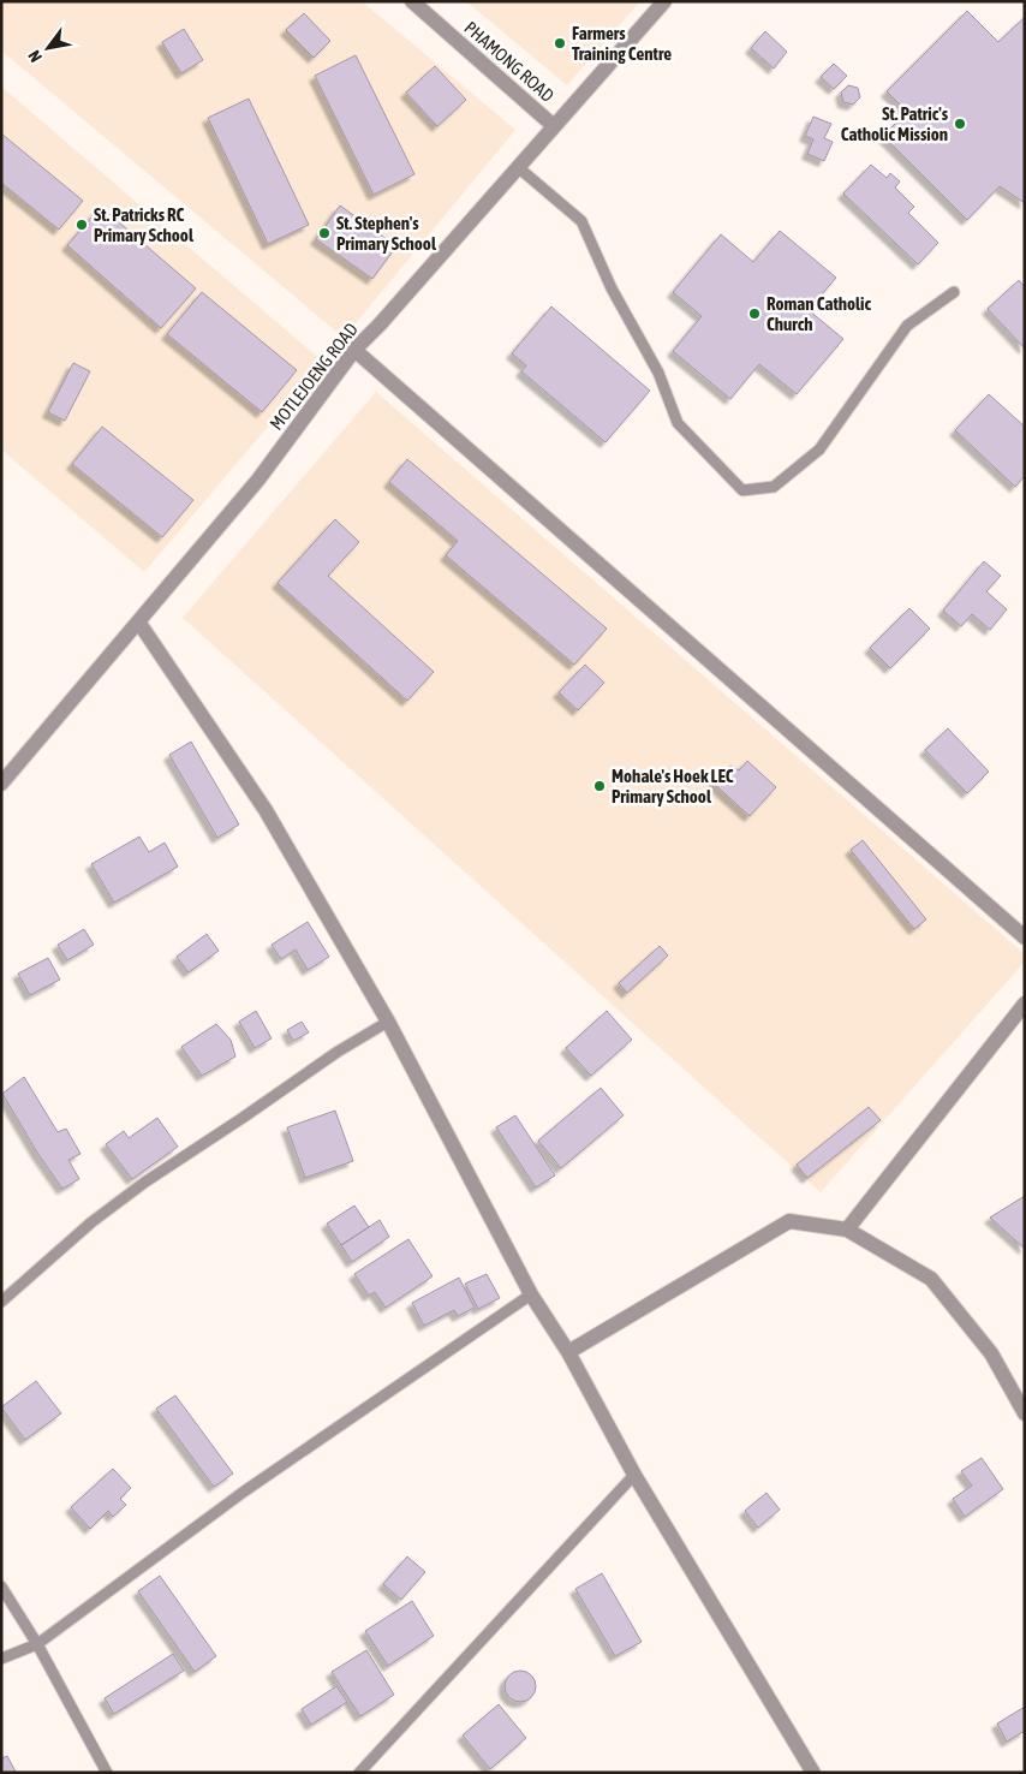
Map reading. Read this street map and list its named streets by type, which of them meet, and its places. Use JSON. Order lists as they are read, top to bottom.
{
  "streets": {
    "street": ["PHAMONG ROAD", "MOTLEJOENG ROAD"]
  },
  "crossings": [
    ["PHAMONG ROAD", "MOTLEJOENG ROAD"]
  ],
  "places": [
    "Farmers Training Centre",
    "St. Patric's Catholic Mission",
    "St. Patricks RC Primary School",
    "St. Stephen's Primary School",
    "Roman Catholic Church",
    "Mohale's Hoek LEC Primary School"
  ],
  "north": "bottom left"
}
